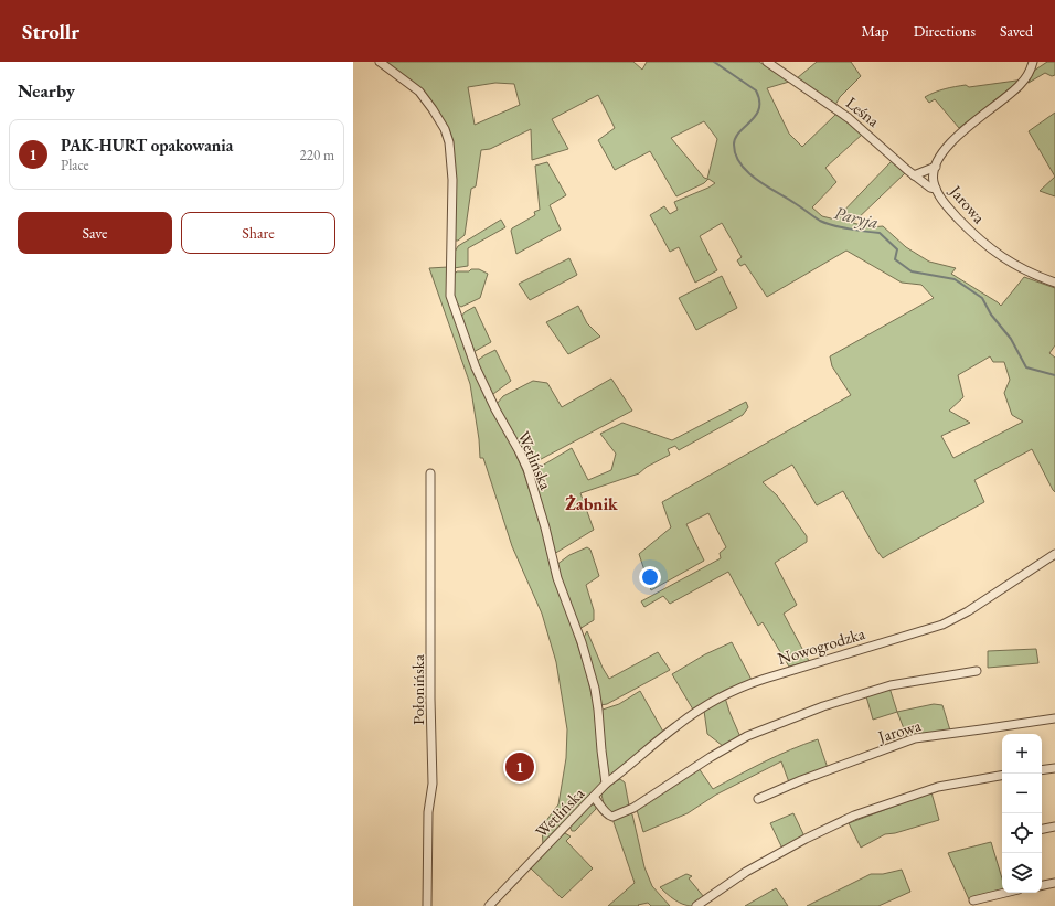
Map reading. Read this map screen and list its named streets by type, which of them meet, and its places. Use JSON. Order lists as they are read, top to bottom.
{
  "streets": {
    "street": [
      "Leśna",
      "Jarowa",
      "Wetlińska",
      "Nowogrodzka",
      "Połonińska"
    ]
  },
  "crossings": [
    ["Leśna", "Jarowa"],
    ["Wetlińska", "Nowogrodzka"]
  ],
  "districts": ["Żabnik"],
  "water": ["Paryja"],
  "page": {
    "header": "Strollr",
    "nav": ["Map", "Directions", "Saved"],
    "heading": "Nearby",
    "list": [
      {
        "mark": "1",
        "name": "PAK-HURT opakowania",
        "note": "Place",
        "value": "220 m"
      }
    ],
    "buttons": ["Save", "Share"],
    "map_buttons": ["+", "−"],
    "pins": "1"
  }
}
